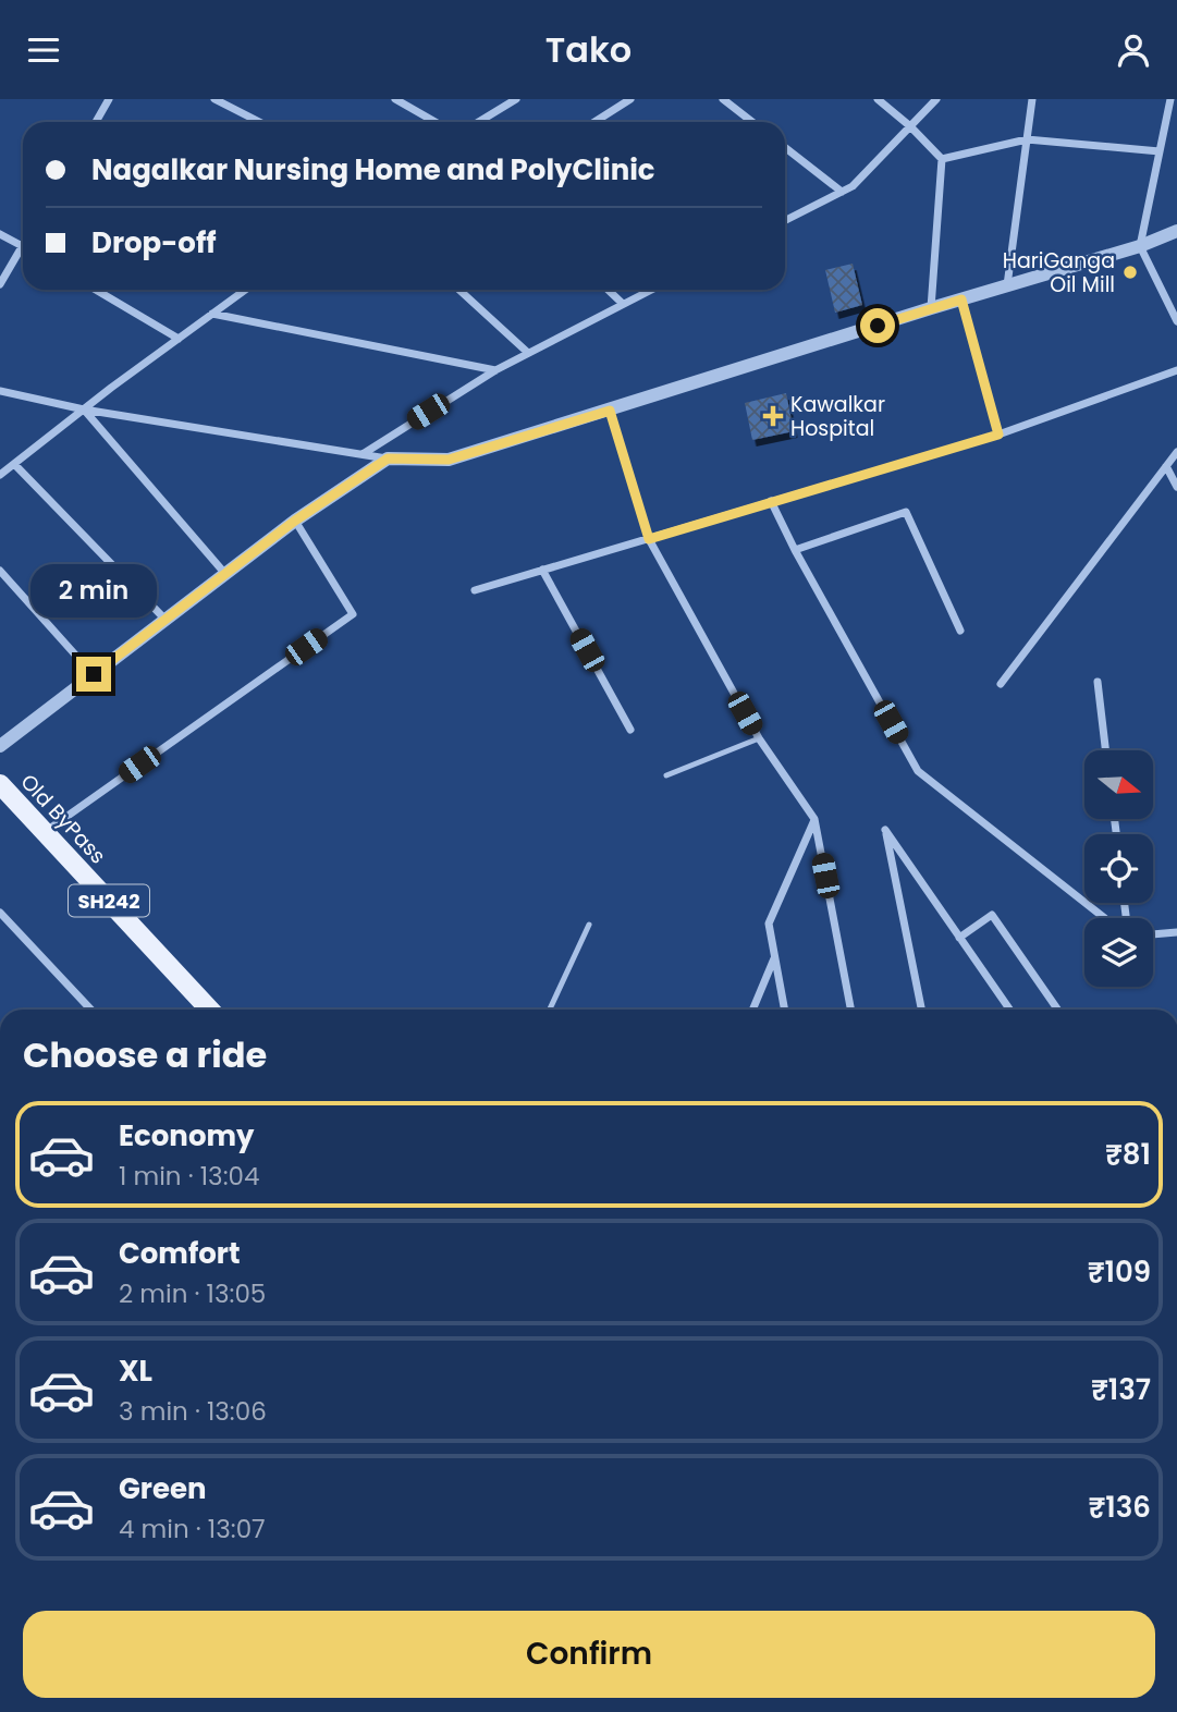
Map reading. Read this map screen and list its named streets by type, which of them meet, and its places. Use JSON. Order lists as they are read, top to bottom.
{
  "streets": {
    "main road": ["Old ByPass", "SH242"]
  },
  "places": {
    "other": ["HariGanga Oil Mill"],
    "health": ["Kawalkar Hospital"]
  },
  "north": "right",
  "page": {
    "header": "Tako",
    "banner": ["Nagalkar Nursing Home and PolyClinic", "Drop-off"],
    "bubble": "2 min",
    "heading": "Choose a ride",
    "list": [
      {
        "name": "Economy",
        "note": "1 min · 13:04",
        "value": "₹81"
      },
      {
        "name": "Comfort",
        "note": "2 min · 13:05",
        "value": "₹109"
      },
      {
        "name": "XL",
        "note": "3 min · 13:06",
        "value": "₹137"
      },
      {
        "name": "Green",
        "note": "4 min · 13:07",
        "value": "₹136"
      }
    ],
    "buttons": "Confirm"
  }
}
